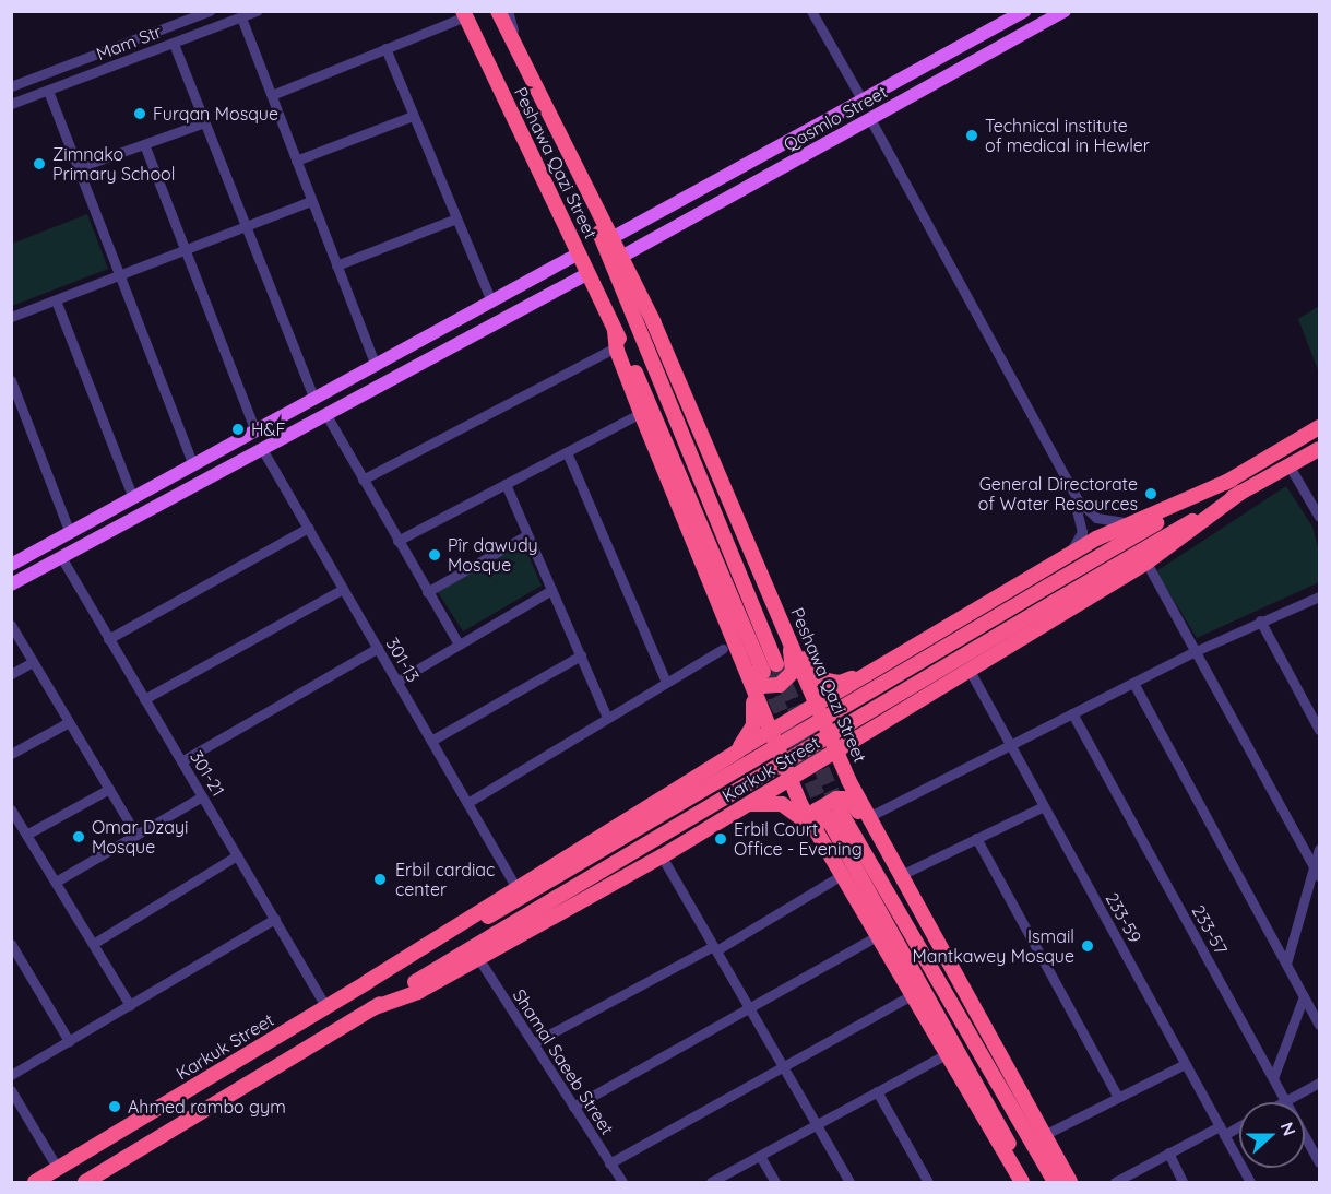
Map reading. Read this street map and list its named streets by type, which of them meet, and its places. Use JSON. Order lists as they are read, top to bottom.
{
  "streets": {
    "highway": ["Peshawa Qazi Street", "Karkuk Street"],
    "main road": ["Qasmlo Street"],
    "street": [
      "Mam Str",
      "301-13",
      "301-21",
      "233-59",
      "233-57",
      "Shamal Saeeb Street"
    ]
  },
  "crossings": [
    ["Qasmlo Street", "Peshawa Qazi Street"],
    ["Peshawa Qazi Street", "Karkuk Street"],
    ["301-13", "Karkuk Street"],
    ["Karkuk Street", "301-21"],
    ["Karkuk Street", "233-59"],
    ["Karkuk Street", "Shamal Saeeb Street"]
  ],
  "places": [
    "Furqan Mosque",
    "Technical institute of medical in Hewler",
    "Zimnako Primary School",
    "H&F",
    "General Directorate of Water Resources",
    "Pîr dawudy Mosque",
    "Omar Dzayi Mosque",
    "Erbil Court Office - Evening",
    "Erbil cardiac center",
    "Ismail Mantkawey Mosque",
    "Ahmed rambo gym"
  ],
  "north": "right"
}
